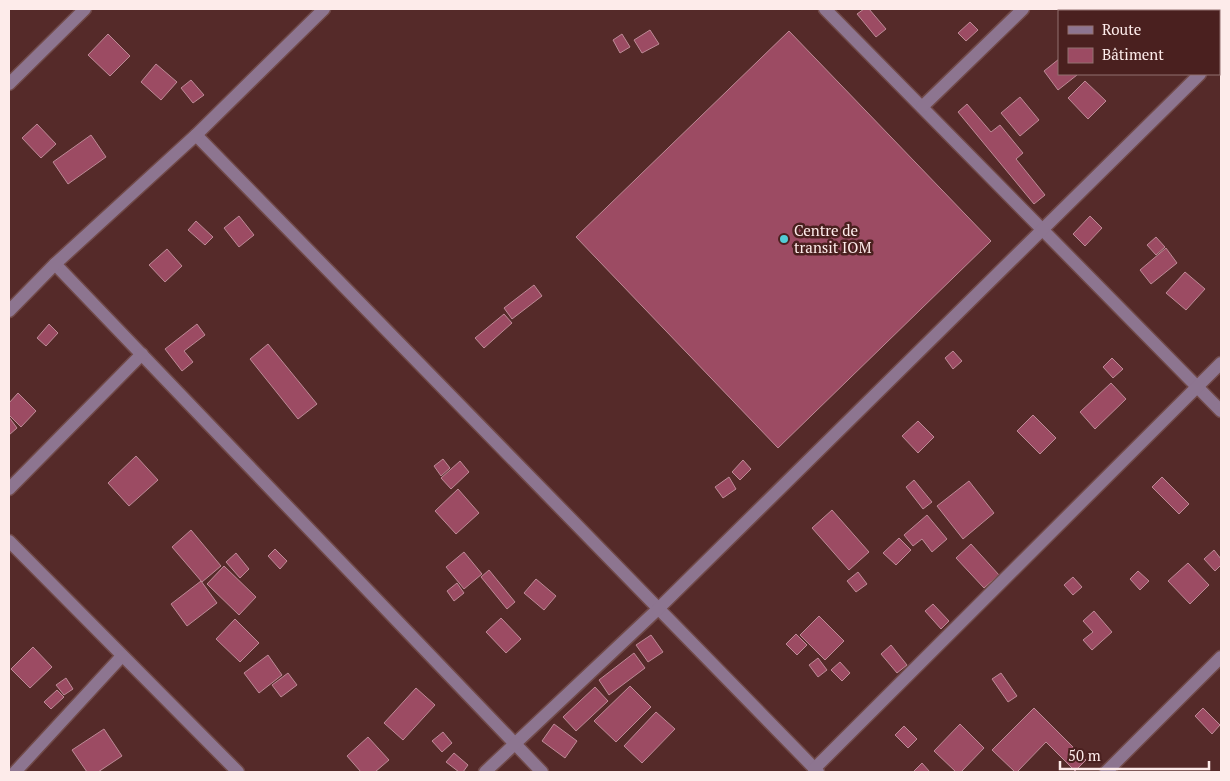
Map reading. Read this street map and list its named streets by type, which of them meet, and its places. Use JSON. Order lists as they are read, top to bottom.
{
  "places": ["Centre de transit IOM"],
  "legend": ["Route", "Bâtiment"],
  "scale_bar": "50 m"
}
